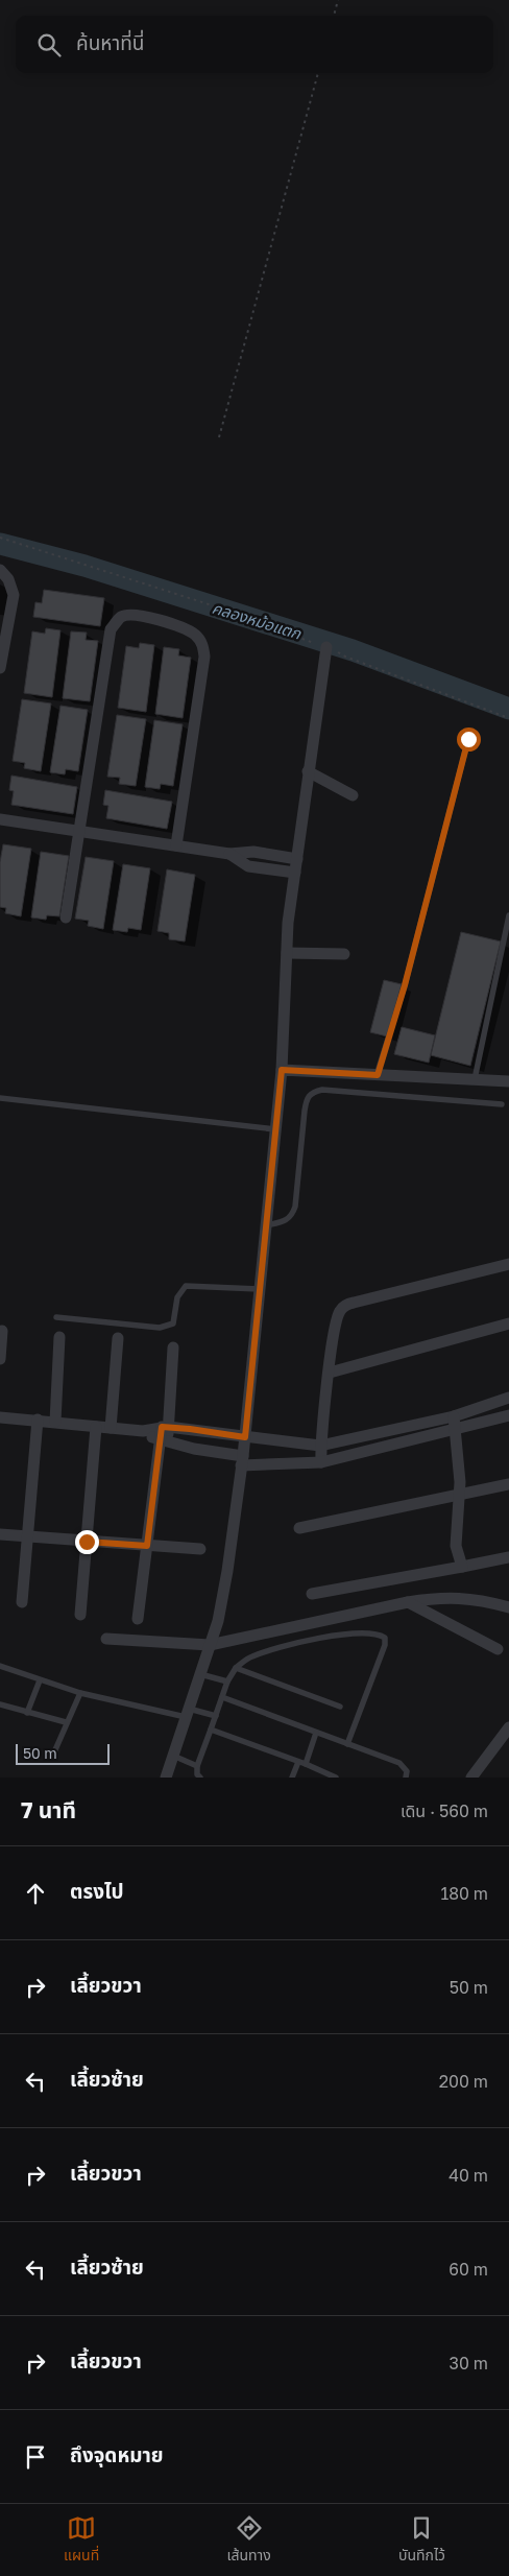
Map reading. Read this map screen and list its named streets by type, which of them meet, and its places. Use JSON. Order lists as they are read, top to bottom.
{
  "water": ["คลองหม้อแตก"],
  "scale_bar": "50 m",
  "page": {
    "search": "ค้นหาที่นี่",
    "scale": "50 m",
    "heading": ["7 นาที", "เดิน · 560 m"],
    "list": [
      ["ตรงไป", "180 m"],
      ["เลี้ยวขวา", "50 m"],
      ["เลี้ยวซ้าย", "200 m"],
      ["เลี้ยวขวา", "40 m"],
      ["เลี้ยวซ้าย", "60 m"],
      ["เลี้ยวขวา", "30 m"],
      "ถึงจุดหมาย"
    ],
    "nav": ["แผนที่", "เส้นทาง", "บันทึกไว้"]
  }
}
